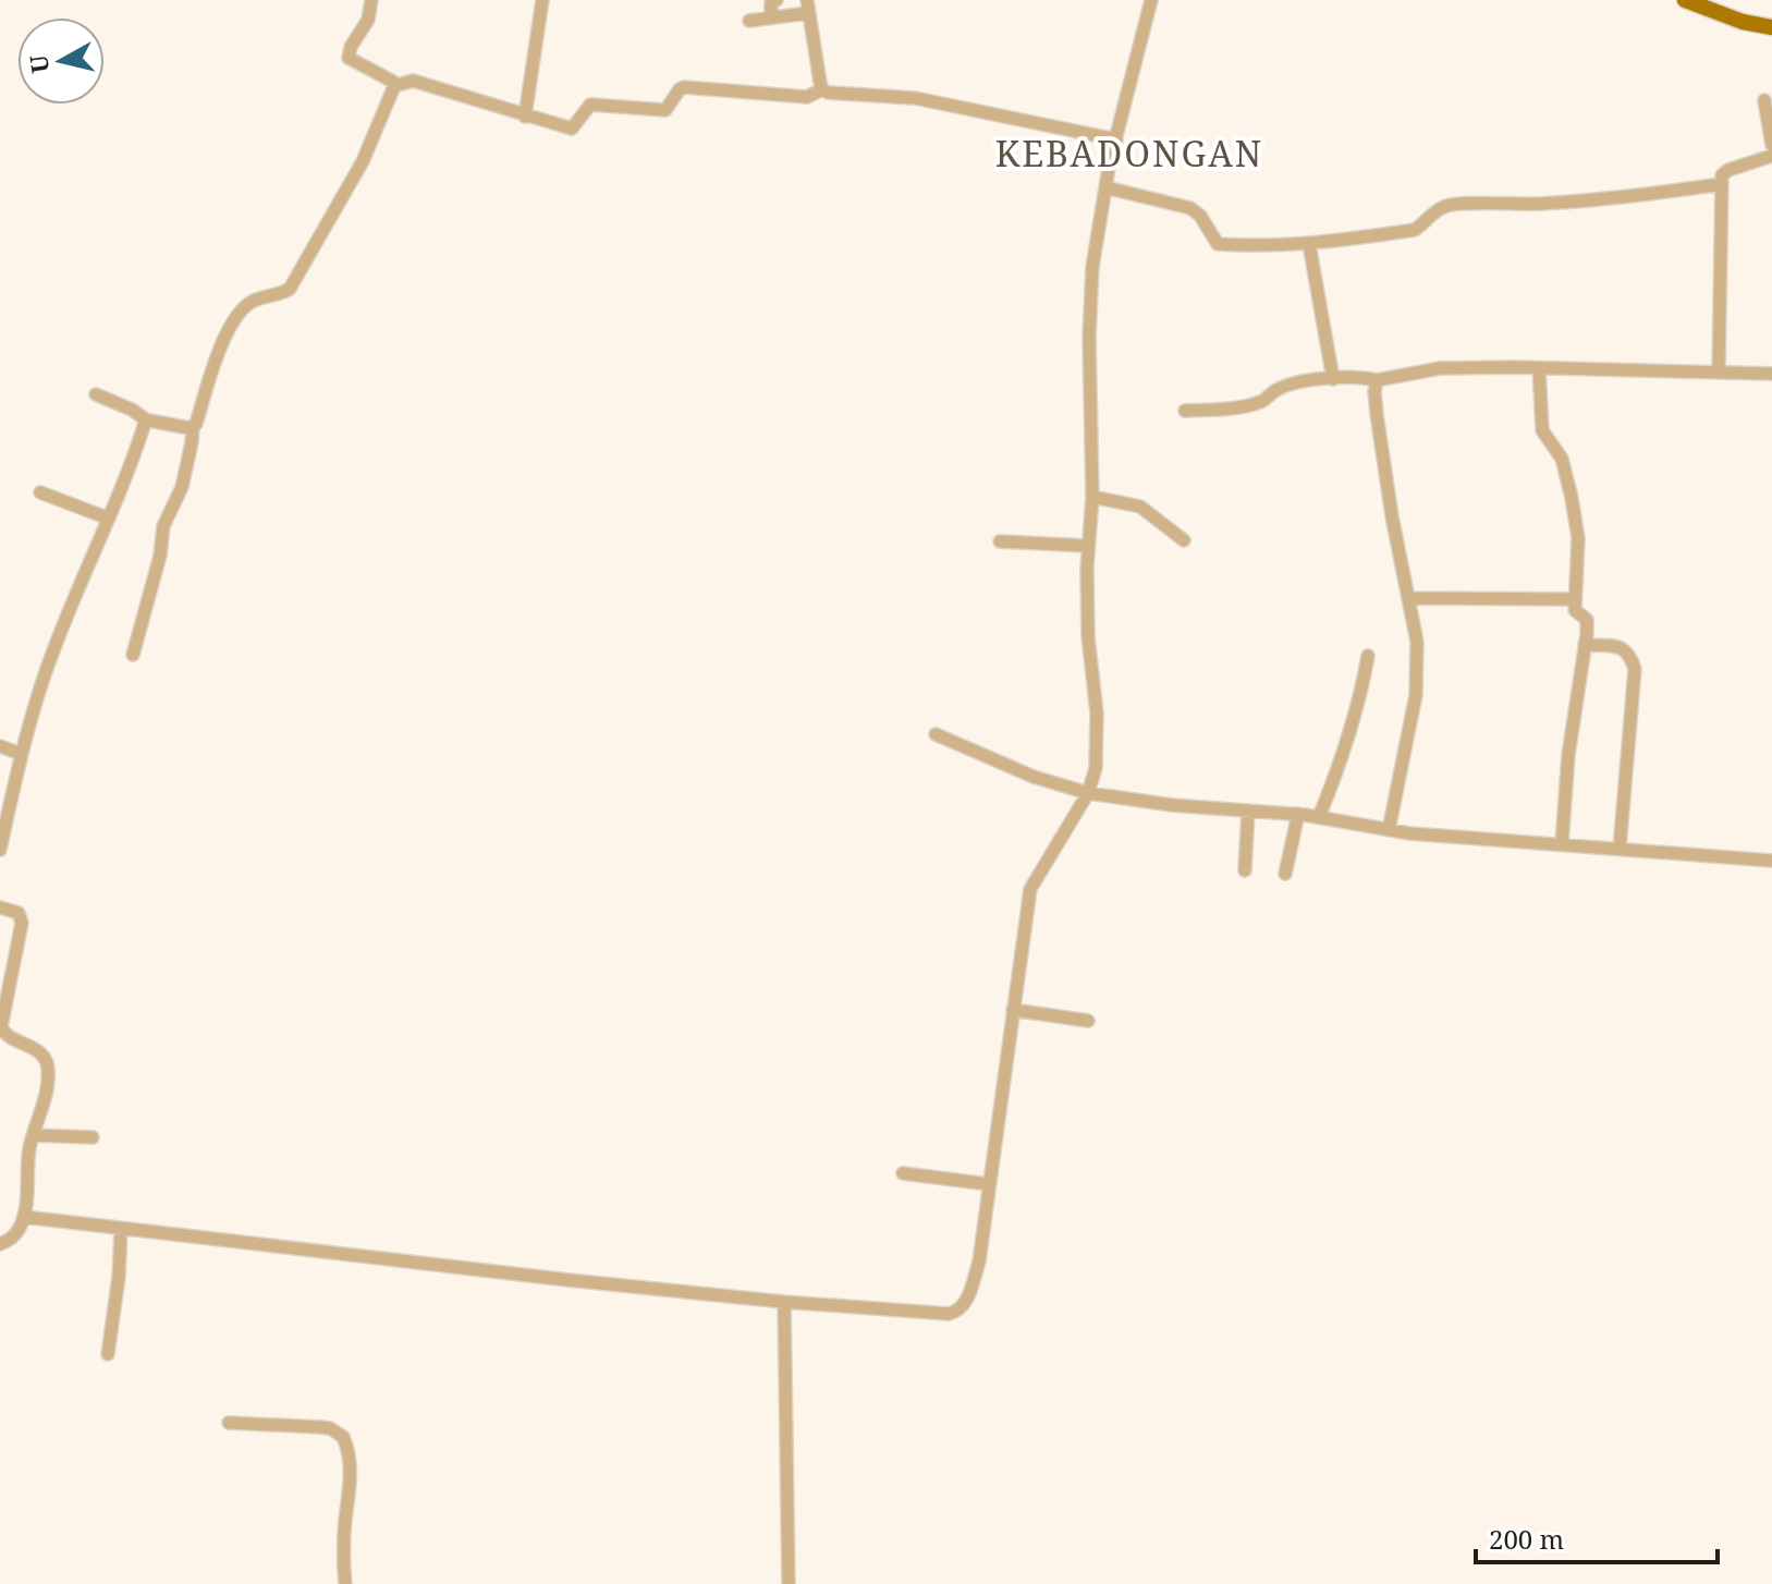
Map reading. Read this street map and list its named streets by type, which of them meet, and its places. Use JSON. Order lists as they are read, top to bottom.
{
  "districts": ["KEBADONGAN"],
  "scale_bar": "200 m",
  "north": "left"
}
